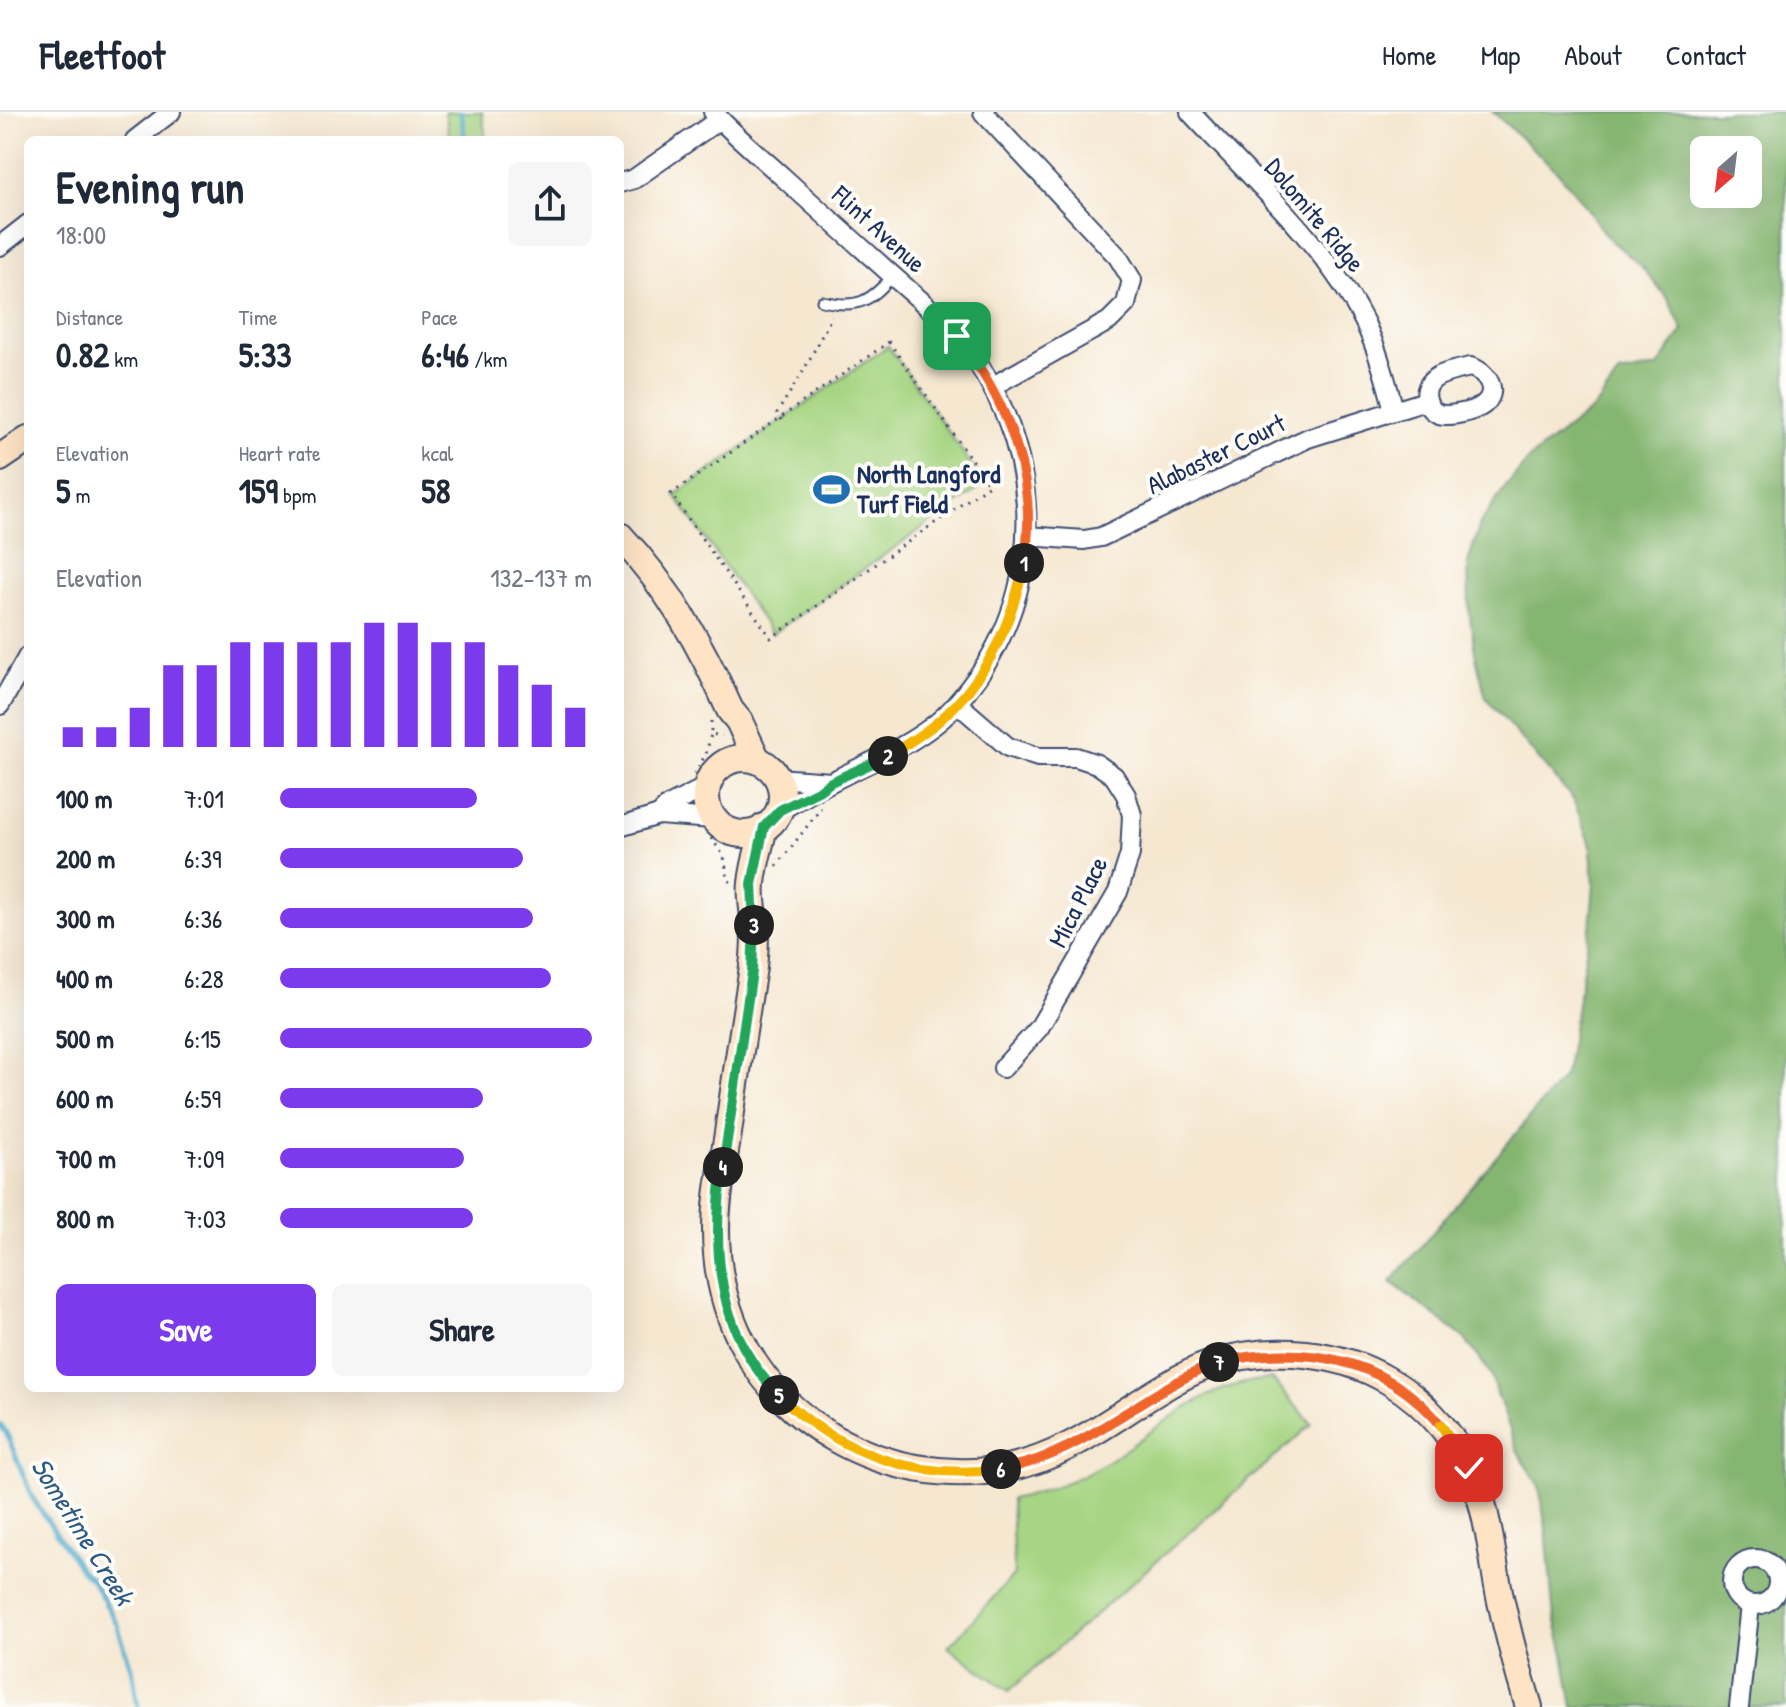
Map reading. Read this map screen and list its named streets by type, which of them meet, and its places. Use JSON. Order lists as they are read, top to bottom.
{
  "streets": {
    "street": [
      "Dolomite Ridge",
      "Flint Avenue",
      "Alabaster Court",
      "Mica Place"
    ]
  },
  "crossings": [
    ["Dolomite Ridge", "Alabaster Court"],
    ["Flint Avenue", "Alabaster Court"],
    ["Flint Avenue", "Mica Place"]
  ],
  "water": ["Sometime Creek"],
  "places": {
    "sports": ["North Langford Turf Field"]
  },
  "north": "bottom left",
  "page": {
    "header": "Fleetfoot",
    "nav": [
      "Home",
      "Map",
      "About",
      "Contact"
    ],
    "heading": ["Evening run", "18:00"],
    "stats": [
      ["Distance", "0.82 km"],
      ["Time", "5:33"],
      ["Pace", "6:46 /km"],
      ["Elevation", "5 m"],
      ["Heart rate", "159 bpm"],
      ["kcal", "58"]
    ],
    "pins": [
      "1",
      "2",
      "3",
      "4",
      "7",
      "5",
      "6"
    ],
    "chart": ["Elevation", "132–137 m"],
    "list": [
      {
        "name": "100 m",
        "note": "7:01"
      },
      {
        "name": "200 m",
        "note": "6:39"
      },
      {
        "name": "300 m",
        "note": "6:36"
      },
      {
        "name": "400 m",
        "note": "6:28"
      },
      {
        "name": "500 m",
        "note": "6:15"
      },
      {
        "name": "600 m",
        "note": "6:59"
      },
      {
        "name": "700 m",
        "note": "7:09"
      },
      {
        "name": "800 m",
        "note": "7:03"
      }
    ],
    "buttons": ["Save", "Share"]
  }
}
